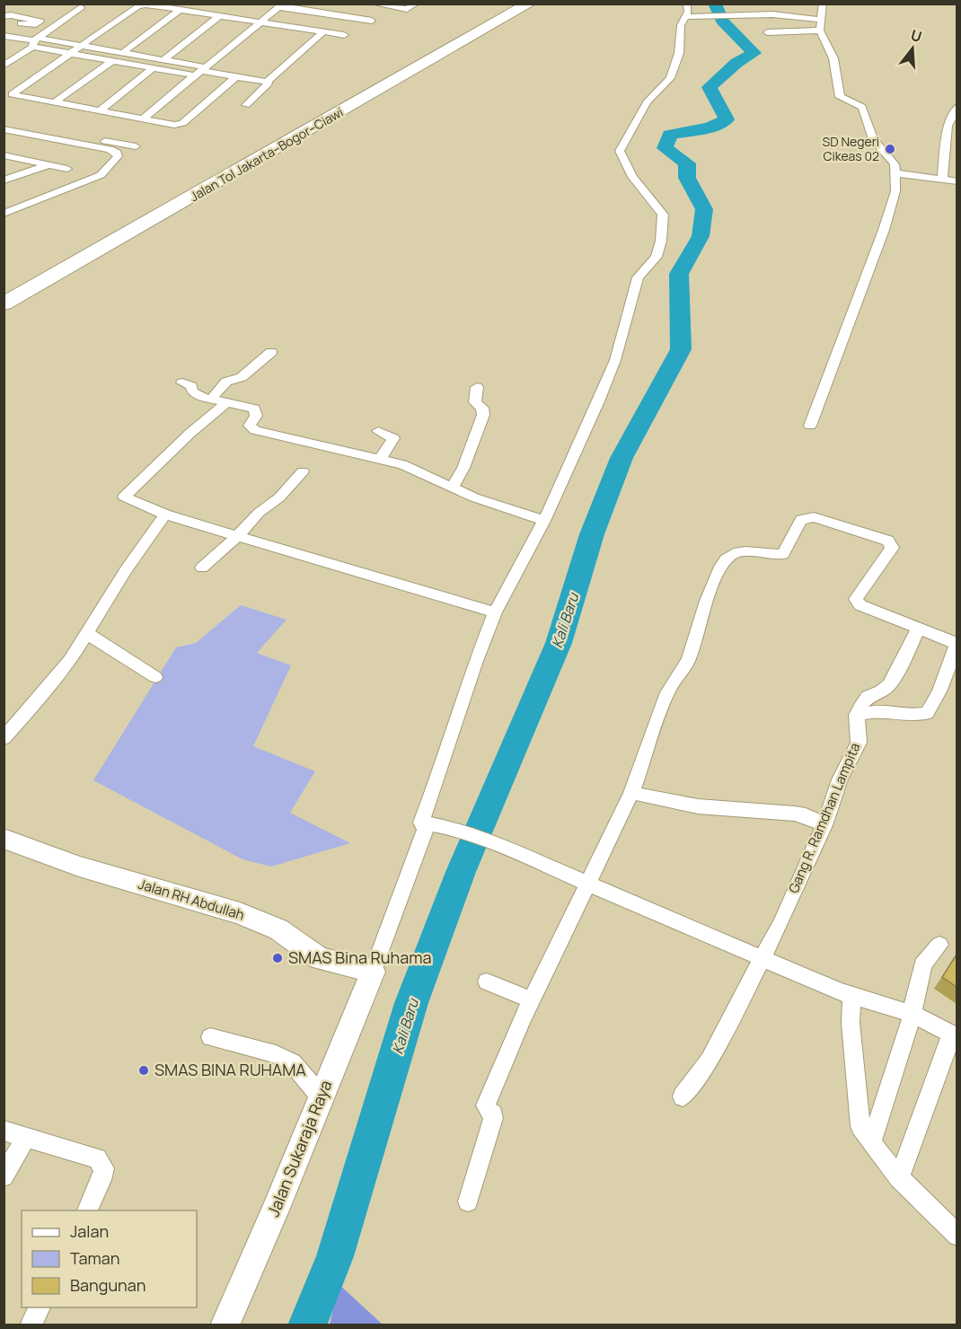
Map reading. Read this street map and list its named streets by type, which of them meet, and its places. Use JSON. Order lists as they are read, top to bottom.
{
  "streets": {
    "highway": ["Jalan Tol Jakarta–Bogor–Ciawi"],
    "street": ["Gang R. Ramdhan Lampita", "Jalan RH Abdullah", "Jalan Sukaraja Raya"]
  },
  "crossings": [
    ["Jalan RH Abdullah", "Jalan Sukaraja Raya"]
  ],
  "water": ["Kali Baru"],
  "places": ["SD Negeri Cikeas 02", "SMAS Bina Ruhama", "SMAS BINA RUHAMA"],
  "legend": ["Jalan", "Taman", "Bangunan"],
  "north": "top"
}
